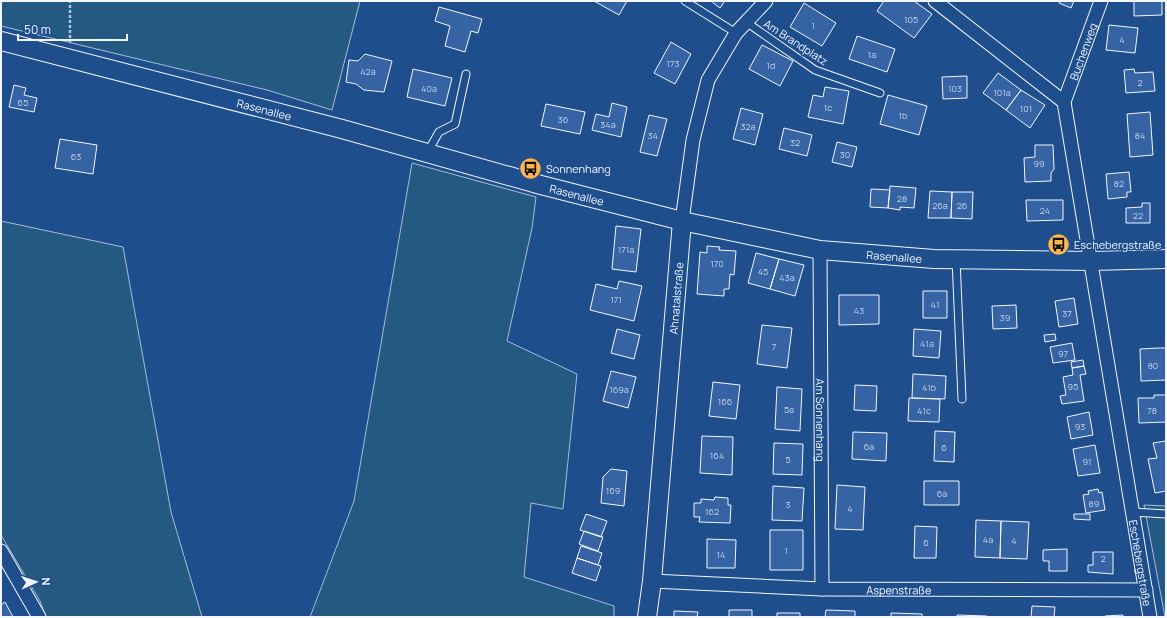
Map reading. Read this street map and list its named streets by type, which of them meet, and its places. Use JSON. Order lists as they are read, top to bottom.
{
  "streets": {
    "main road": ["Rasenallee", "Ahnatalstraße"],
    "street": [
      "Buchenweg",
      "Am Sonnenhang",
      "Eschebergstraße",
      "Aspenstraße"
    ],
    "lane": ["Am Brandplatz"]
  },
  "crossings": [
    ["Am Brandplatz", "Ahnatalstraße"],
    ["Buchenweg", "Eschebergstraße"],
    ["Rasenallee", "Ahnatalstraße"],
    ["Rasenallee", "Am Sonnenhang"],
    ["Rasenallee", "Eschebergstraße"],
    ["Ahnatalstraße", "Aspenstraße"],
    ["Am Sonnenhang", "Aspenstraße"],
    ["Eschebergstraße", "Aspenstraße"]
  ],
  "places": {
    "bus stop": ["Sonnenhang", "Eschebergstraße"]
  },
  "house_numbers": [
    "105",
    "1",
    "4",
    "1a",
    "173",
    "1d",
    "42a",
    "2",
    "40a",
    "103",
    "101a",
    "65",
    "1c",
    "101",
    "1b",
    "36",
    "34a",
    "32a",
    "34",
    "84",
    "32",
    "30",
    "63",
    "99",
    "82",
    "28",
    "26a",
    "26",
    "24",
    "22",
    "171a",
    "170",
    "45",
    "43a",
    "171",
    "41",
    "43",
    "37",
    "39",
    "41a",
    "7",
    "97",
    "80",
    "95",
    "41b",
    "169a",
    "166",
    "5a",
    "41c",
    "78",
    "93",
    "6a",
    "6",
    "164",
    "5",
    "91",
    "169",
    "6a",
    "89",
    "3",
    "4",
    "162",
    "4a",
    "4",
    "6",
    "1",
    "14",
    "2"
  ],
  "scale_bar": "50 m",
  "north": "right"
}
